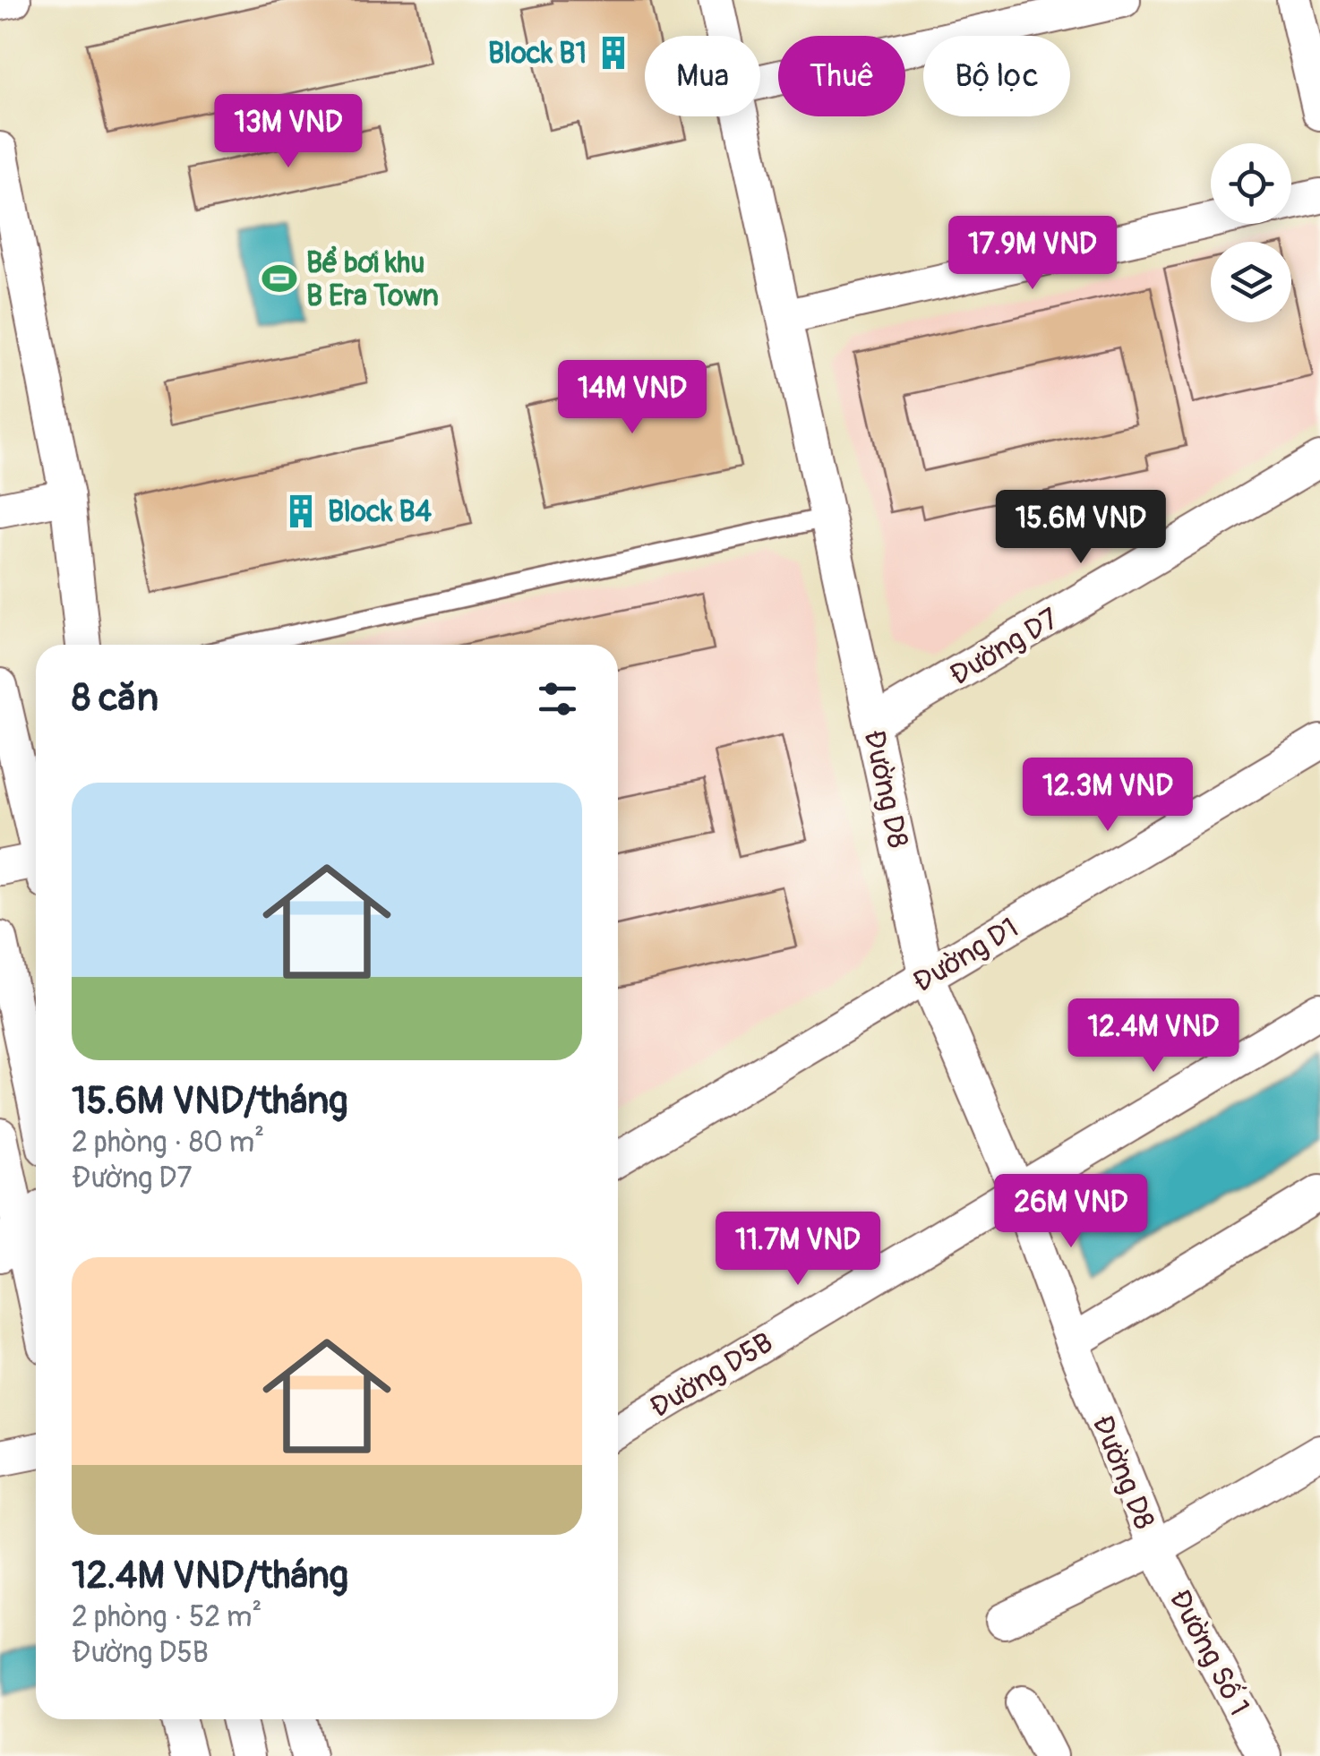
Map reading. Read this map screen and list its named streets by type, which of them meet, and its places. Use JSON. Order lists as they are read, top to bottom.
{
  "streets": {
    "street": [
      "Đường D7",
      "Đường D8",
      "Đường D1",
      "Đường D5B",
      "Đường Số 1"
    ]
  },
  "crossings": [
    ["Đường D7", "Đường D8"],
    ["Đường D8", "Đường D1"],
    ["Đường D8", "Đường D5B"],
    ["Đường D8", "Đường Số 1"]
  ],
  "places": {
    "building": ["Block B1", "Block B4"],
    "sports": ["Bể bơi khu B Era Town"]
  },
  "page": {
    "chip": ["Mua", "Thuê", "Bộ lọc"],
    "price": [
      "13M VND",
      "17.9M VND",
      "14M VND",
      "15.6M VND",
      "12.3M VND",
      "12.4M VND",
      "26M VND",
      "11.7M VND"
    ],
    "heading": "8 căn",
    "list": [
      {
        "name": "15.6M VND/tháng",
        "note": "2 phòng · 80 m² · Đường D7"
      },
      {
        "name": "12.4M VND/tháng",
        "note": "2 phòng · 52 m² · Đường D5B"
      }
    ]
  }
}
